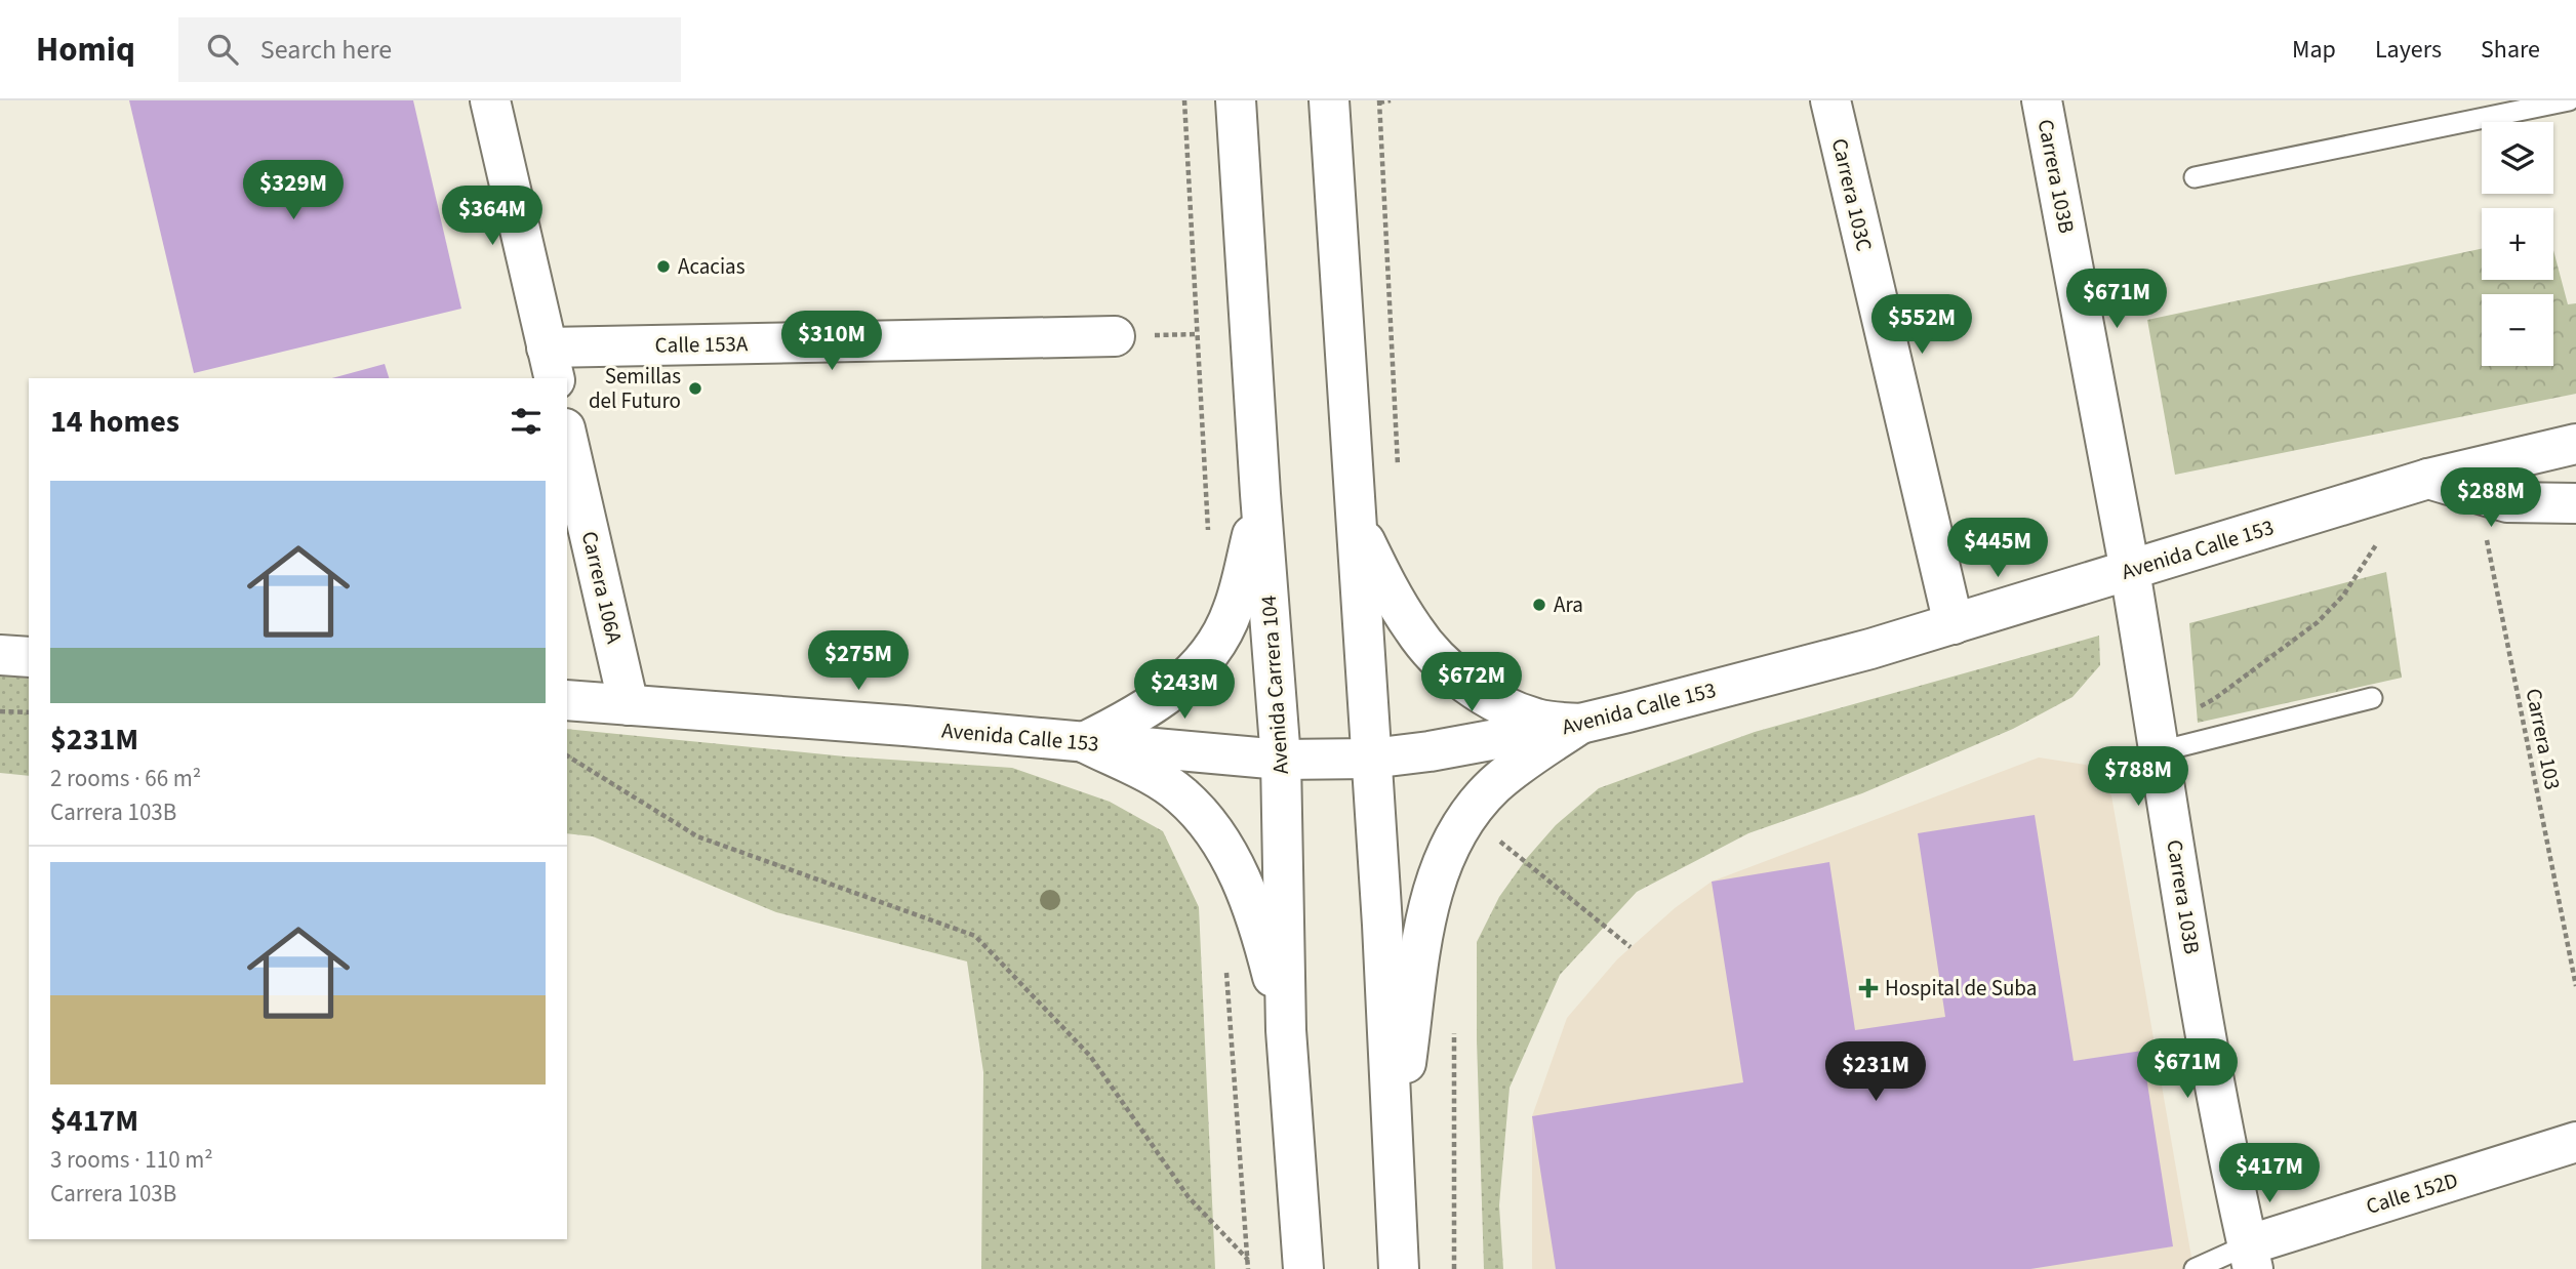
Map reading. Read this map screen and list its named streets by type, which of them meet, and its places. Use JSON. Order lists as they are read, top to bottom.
{
  "streets": {
    "main road": [
      "Carrera 103B",
      "Carrera 103C",
      "Calle 153A",
      "Avenida Calle 153",
      "Carrera 106A",
      "Avenida Carrera 104",
      "Calle 152D"
    ],
    "path": ["Carrera 103"]
  },
  "crossings": [
    ["Carrera 103B", "Avenida Calle 153"],
    ["Carrera 103B", "Calle 152D"],
    ["Carrera 103C", "Avenida Calle 153"],
    ["Avenida Calle 153", "Carrera 106A"],
    ["Avenida Calle 153", "Avenida Carrera 104"]
  ],
  "places": {
    "other": ["Acacias", "Semillas del Futuro", "Ara"],
    "health": ["Hospital de Suba"]
  },
  "page": {
    "header": "Homiq",
    "search": "Search here",
    "nav": ["Map", "Layers", "Share"],
    "map_buttons": ["+", "−"],
    "price": [
      "$329M",
      "$364M",
      "$671M",
      "$552M",
      "$310M",
      "$288M",
      "$445M",
      "$275M",
      "$672M",
      "$243M",
      "$788M",
      "$671M",
      "$231M",
      "$417M"
    ],
    "heading": "14 homes",
    "list": [
      {
        "name": "$231M",
        "note": "2 rooms · 66 m² · Carrera 103B"
      },
      {
        "name": "$417M",
        "note": "3 rooms · 110 m² · Carrera 103B"
      }
    ]
  }
}
